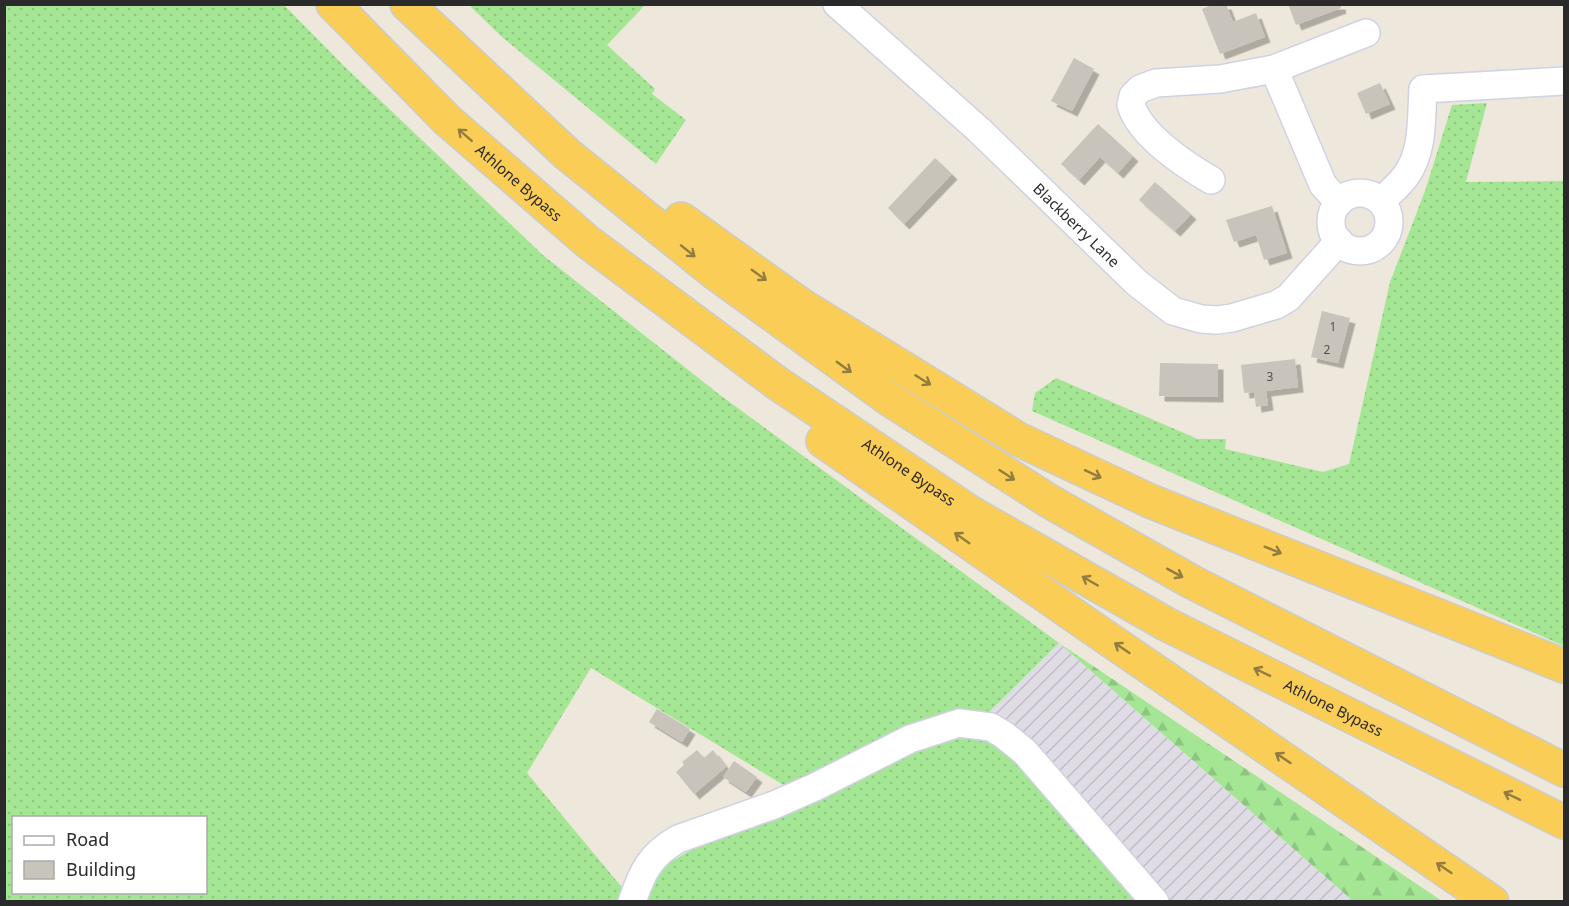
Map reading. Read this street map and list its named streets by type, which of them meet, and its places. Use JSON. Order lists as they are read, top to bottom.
{
  "streets": {
    "highway": ["Athlone Bypass"],
    "street": ["Blackberry Lane"]
  },
  "house_numbers": ["1", "2", "3"],
  "legend": ["Road", "Building"]
}
